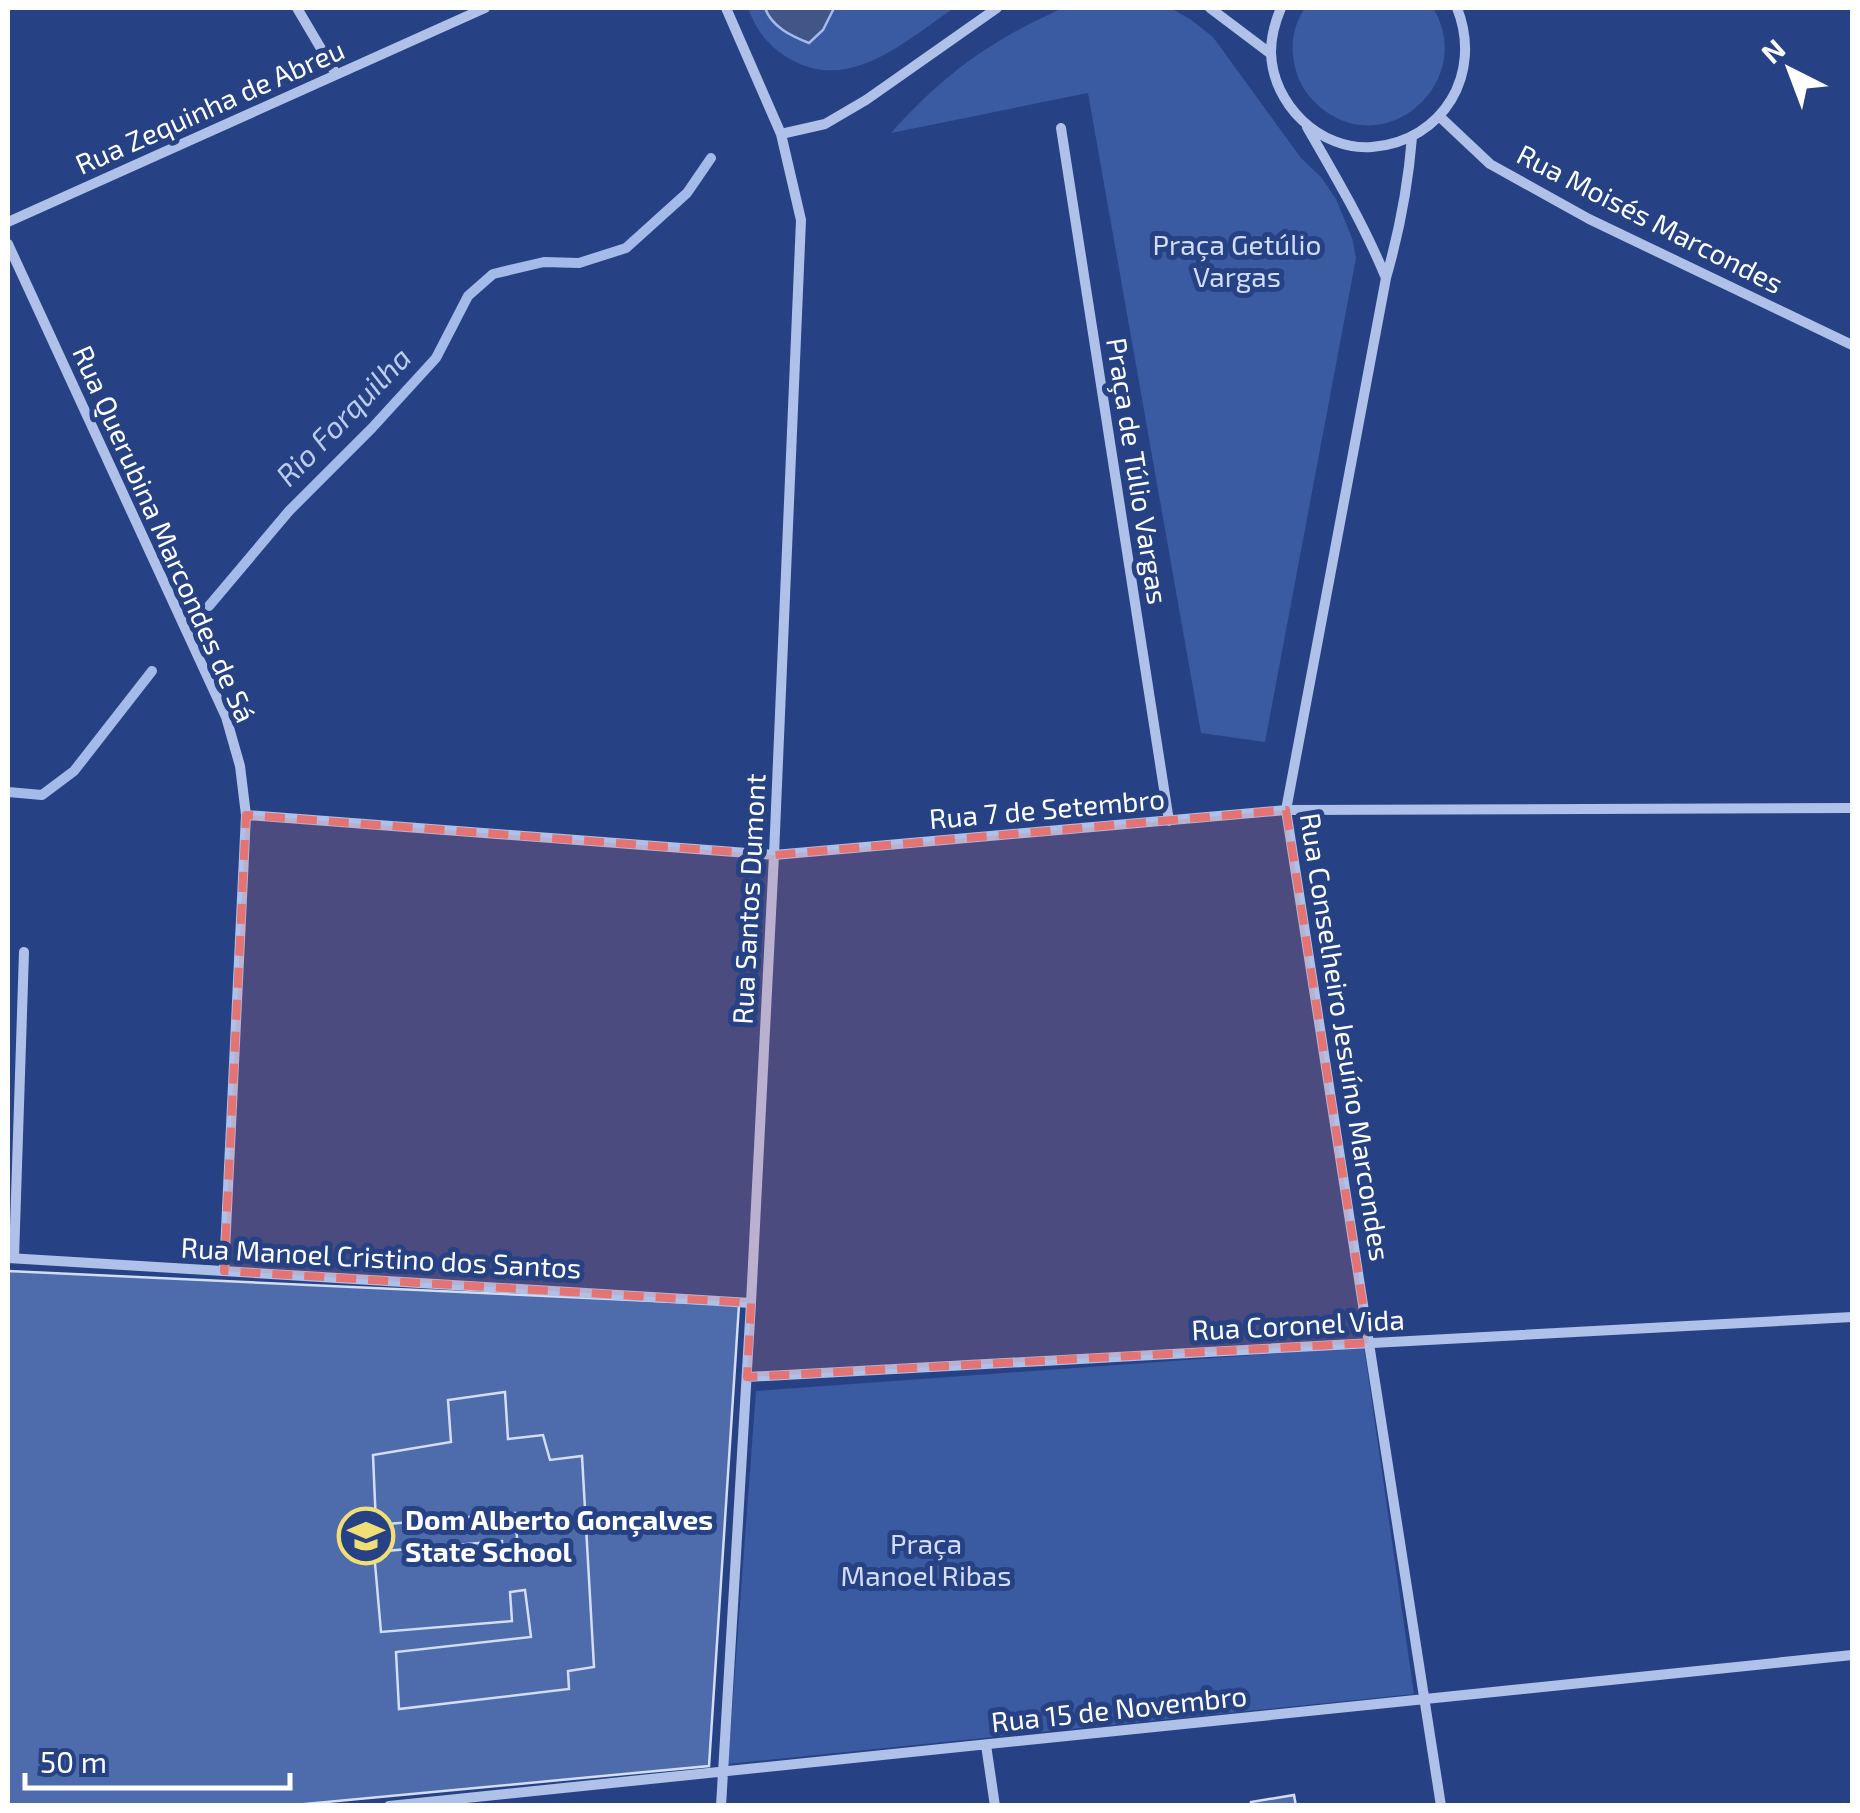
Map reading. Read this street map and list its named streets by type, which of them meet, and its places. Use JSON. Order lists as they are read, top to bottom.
{
  "streets": {
    "street": [
      "Rua Zequinha de Abreu",
      "Rua Moisés Marcondes",
      "Praça de Túlio Vargas",
      "Rua Querubina Marcondes de Sá",
      "Rua 7 de Setembro",
      "Rua Santos Dumont",
      "Rua Conselheiro Jesuíno Marcondes",
      "Rua Manoel Cristino dos Santos",
      "Rua Coronel Vida",
      "Rua 15 de Novembro"
    ]
  },
  "crossings": [
    ["Praça de Túlio Vargas", "Rua 7 de Setembro"],
    ["Rua Querubina Marcondes de Sá", "Rua 7 de Setembro"],
    ["Rua Querubina Marcondes de Sá", "Rua Manoel Cristino dos Santos"],
    ["Rua 7 de Setembro", "Rua Santos Dumont"],
    ["Rua 7 de Setembro", "Rua Conselheiro Jesuíno Marcondes"],
    ["Rua Santos Dumont", "Rua Manoel Cristino dos Santos"],
    ["Rua Santos Dumont", "Rua Coronel Vida"],
    ["Rua Santos Dumont", "Rua 15 de Novembro"],
    ["Rua Conselheiro Jesuíno Marcondes", "Rua Coronel Vida"],
    ["Rua Conselheiro Jesuíno Marcondes", "Rua 15 de Novembro"]
  ],
  "water": ["Rio Forquilha"],
  "parks": ["Praça Getúlio Vargas", "Praça Manoel Ribas"],
  "places": {
    "school or university": ["Dom Alberto Gonçalves State School"]
  },
  "scale_bar": "50 m",
  "north": "top left"
}
